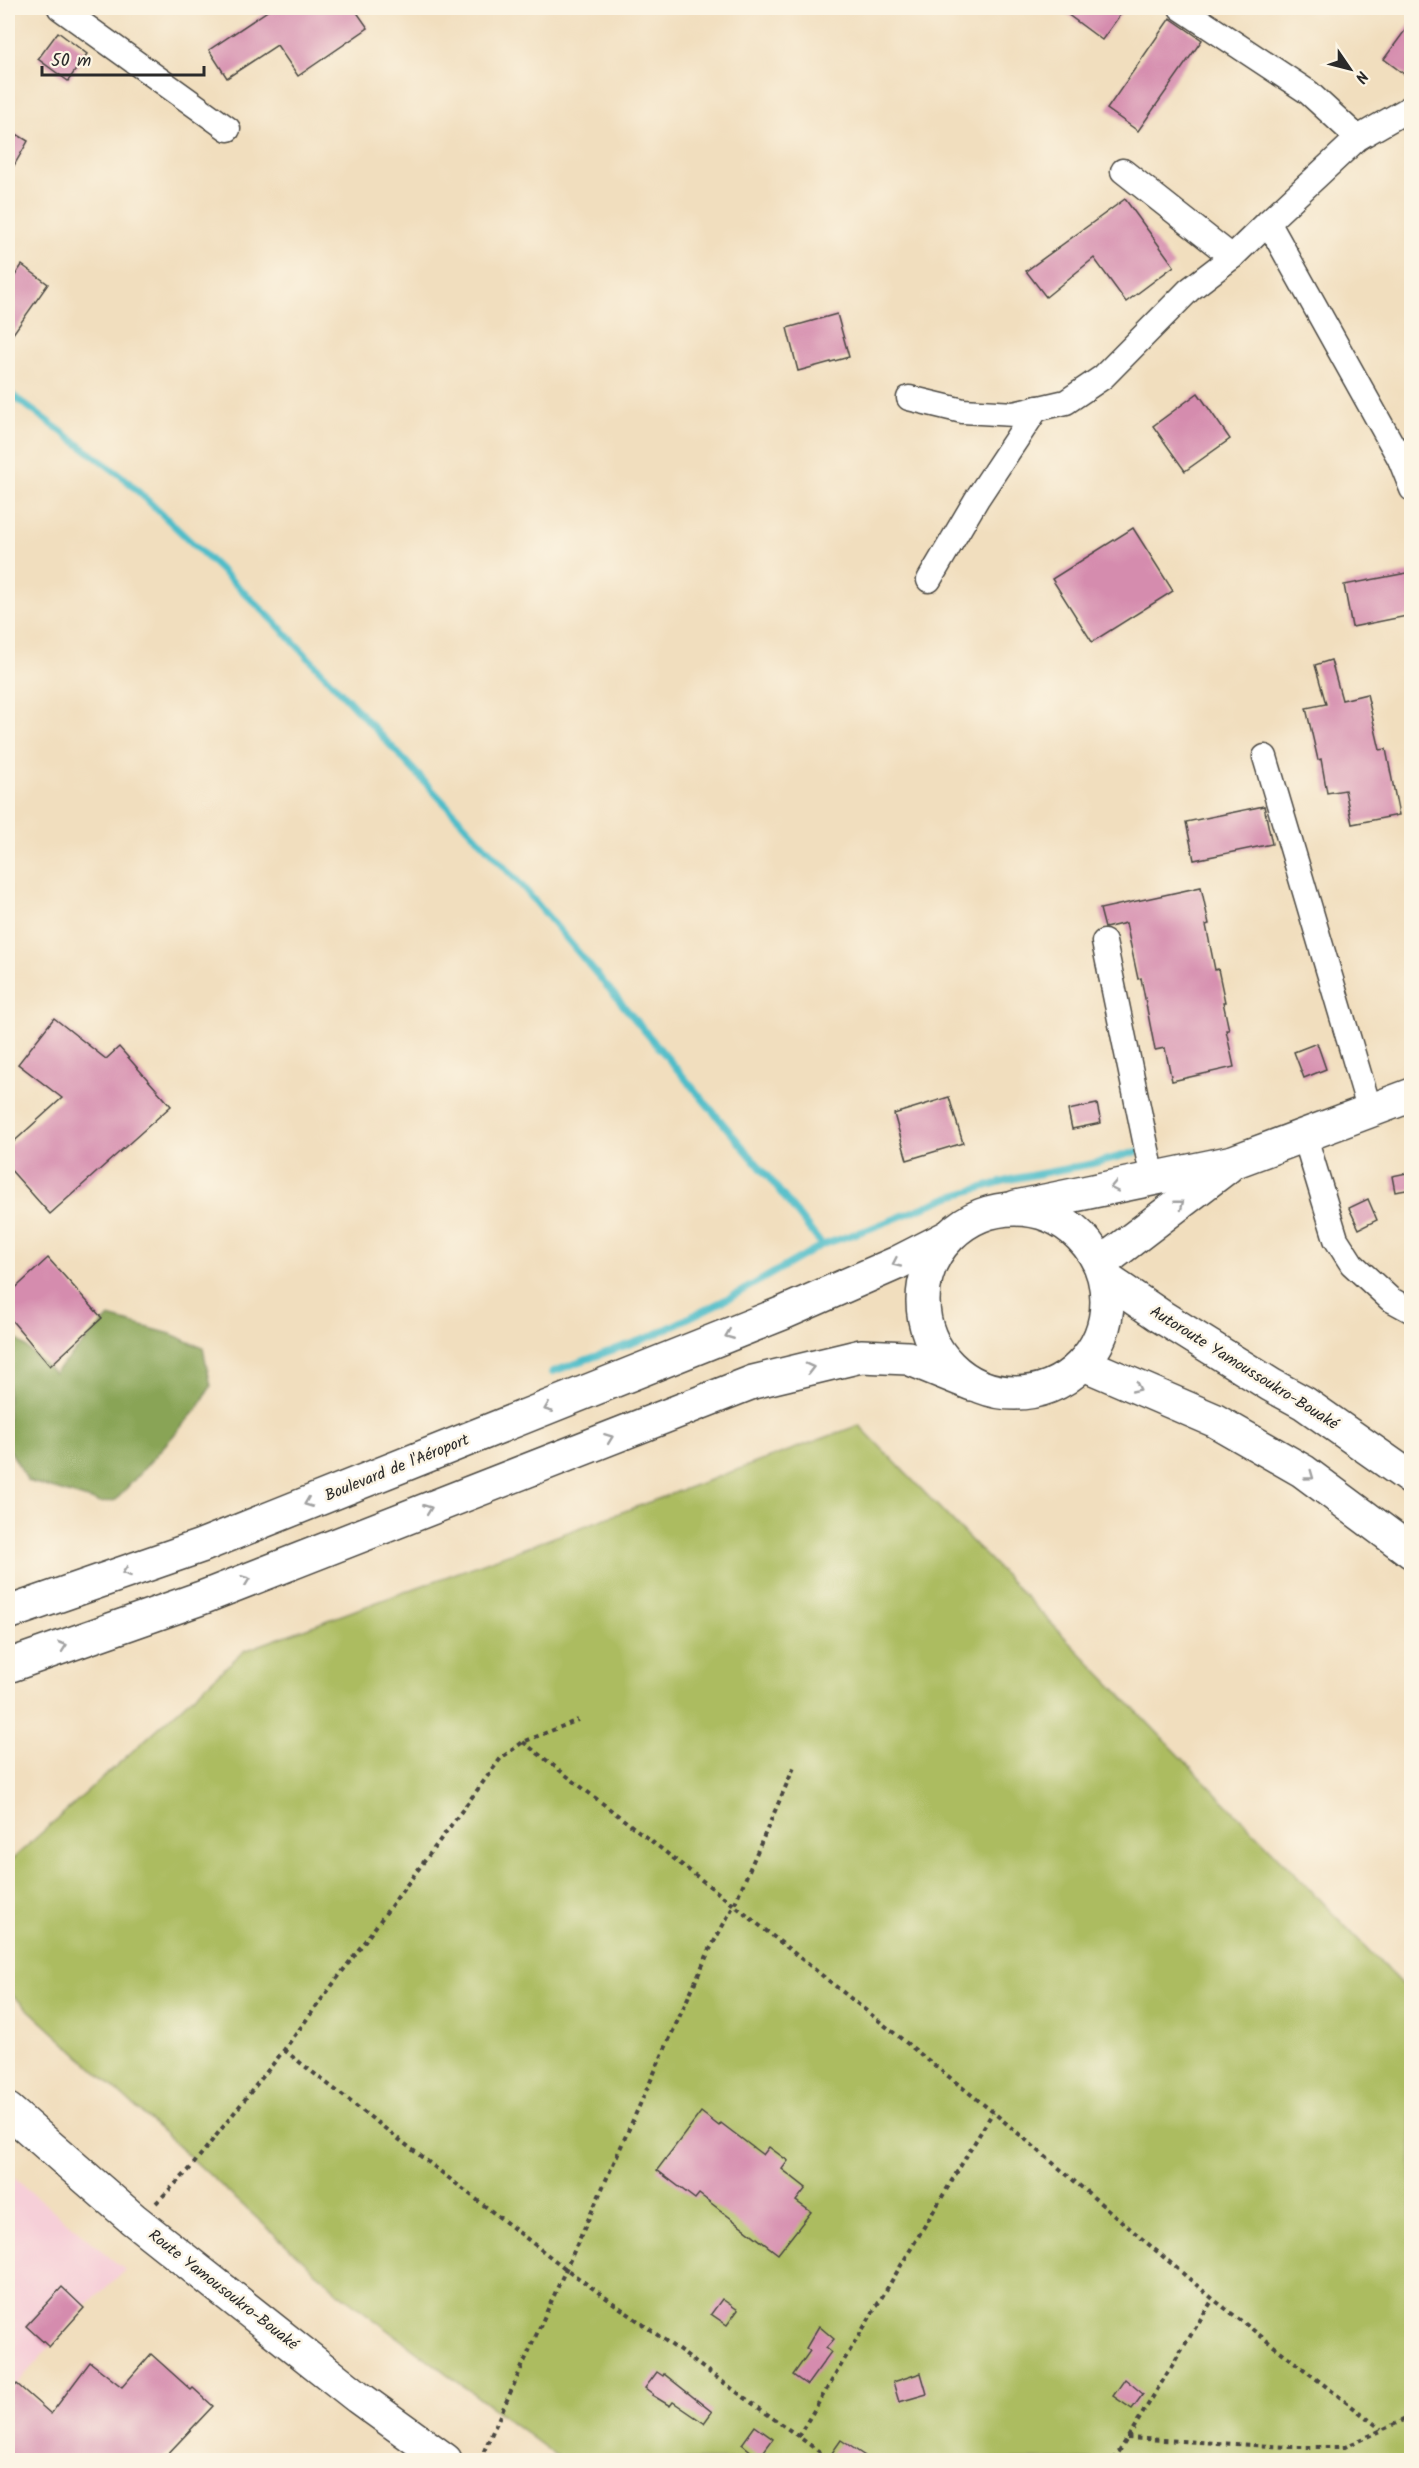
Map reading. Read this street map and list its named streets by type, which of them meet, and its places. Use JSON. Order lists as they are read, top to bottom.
{
  "streets": {
    "main road": ["Autoroute Yamoussoukro-Bouaké", "Boulevard de l'Aéroport", "Route Yamousoukro-Bouaké"]
  },
  "crossings": [
    ["Autoroute Yamoussoukro-Bouaké", "Boulevard de l'Aéroport"]
  ],
  "scale_bar": "50 m",
  "north": "bottom right"
}
